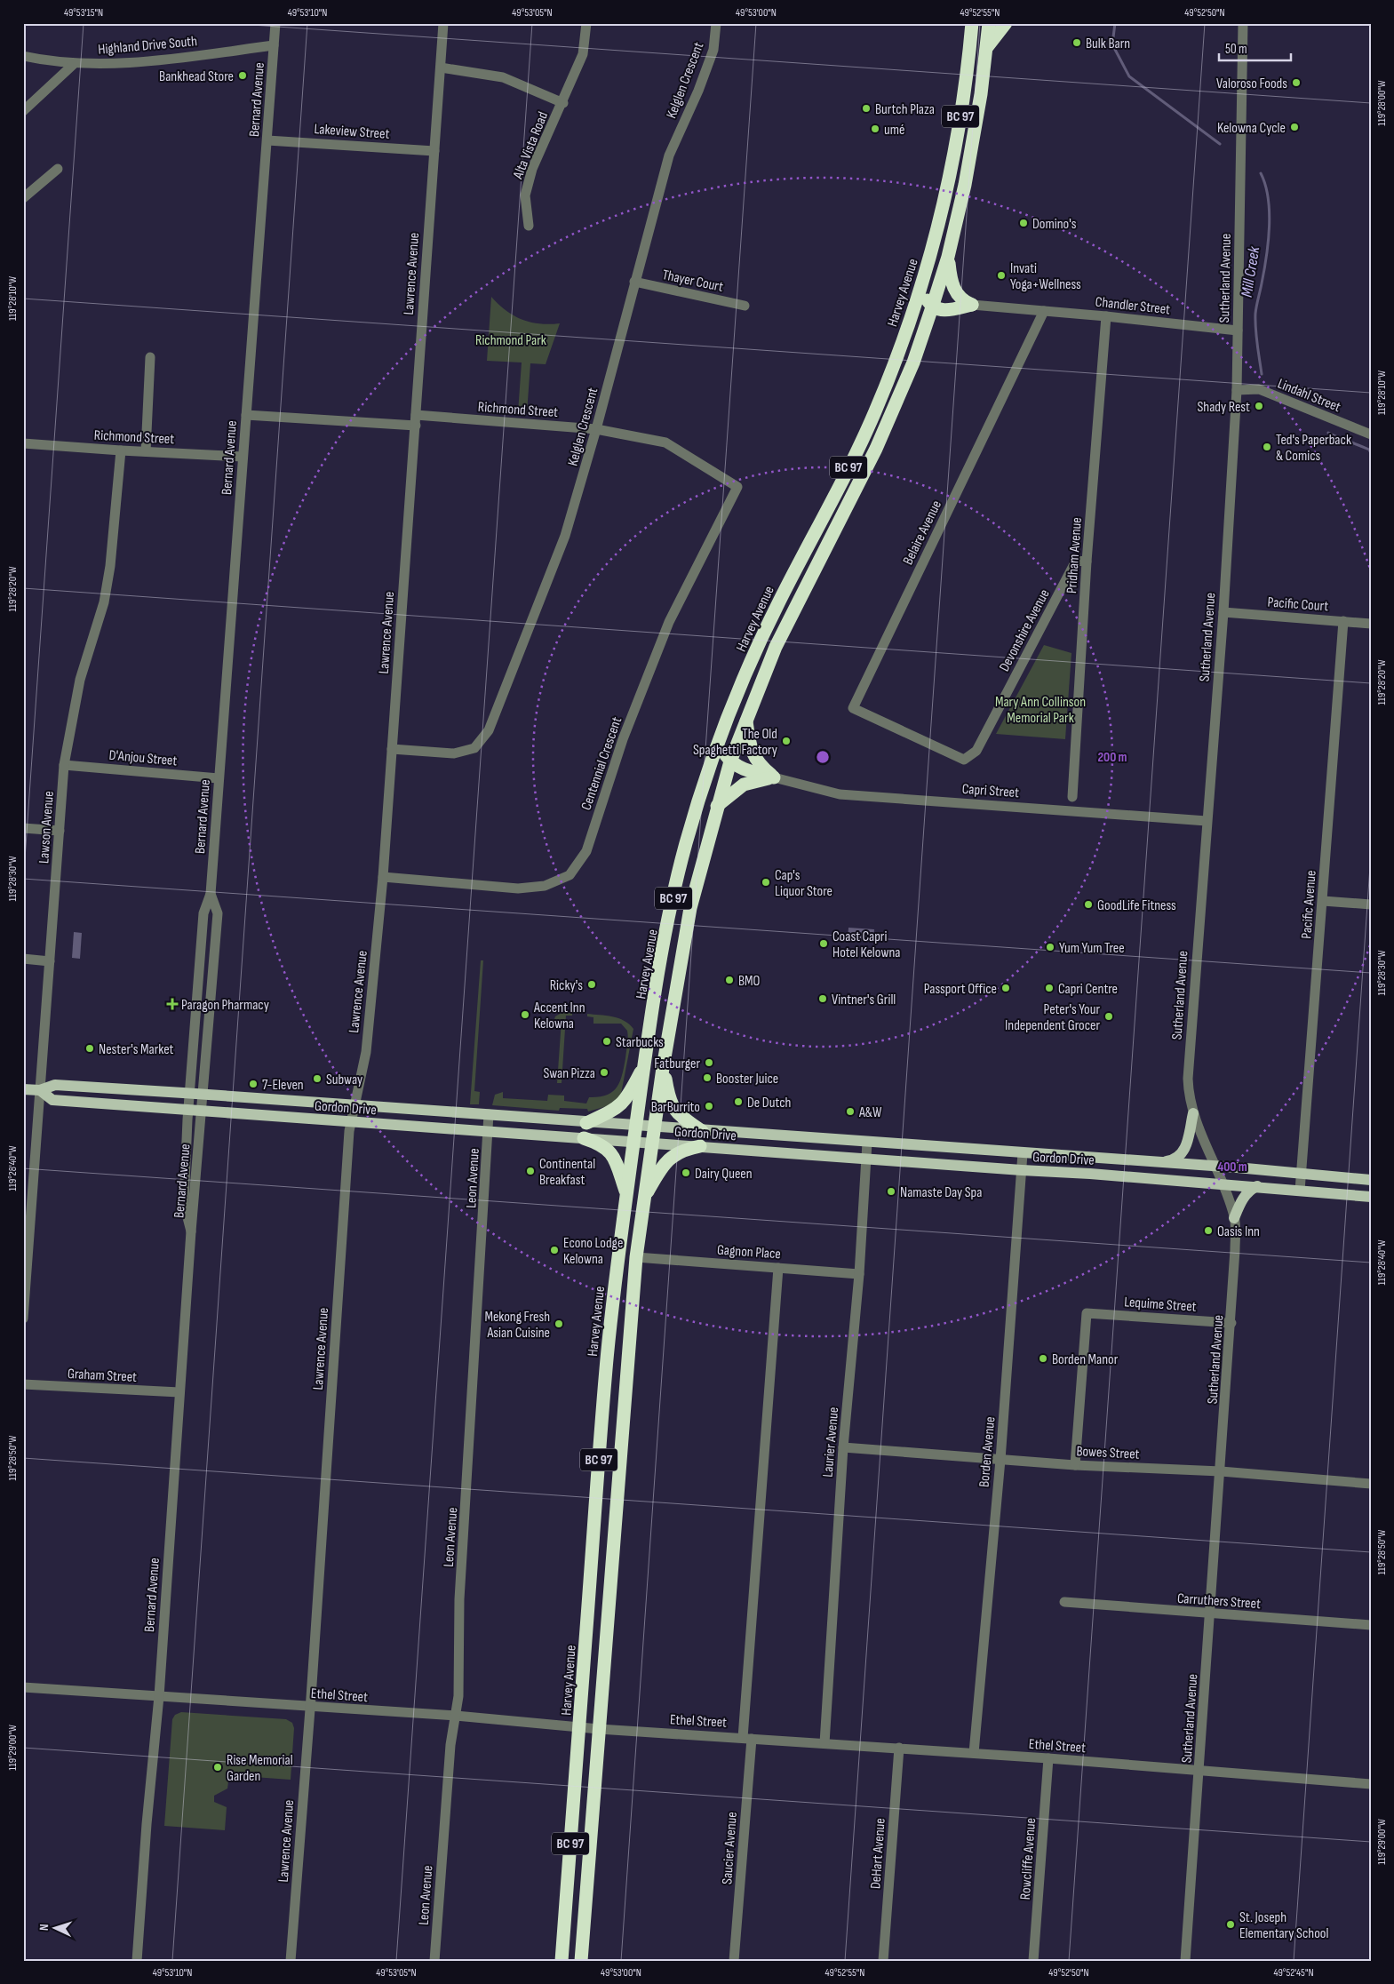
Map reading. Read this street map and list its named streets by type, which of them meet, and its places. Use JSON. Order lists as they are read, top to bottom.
{
  "streets": {
    "highway": ["BC 97", "Harvey Avenue"],
    "main road": ["Gordon Drive"],
    "street": [
      "Highland Drive South",
      "Kelglen Crescent",
      "Bernard Avenue",
      "Lakeview Street",
      "Alta Vista Road",
      "Lawrence Avenue",
      "Sutherland Avenue",
      "Thayer Court",
      "Chandler Street",
      "Lindahl Street",
      "Richmond Street",
      "Belaire Avenue",
      "Pridham Avenue",
      "Pacific Court",
      "Devonshire Avenue",
      "D'Anjou Street",
      "Centennial Crescent",
      "Capri Street",
      "Lawson Avenue",
      "Pacific Avenue",
      "Leon Avenue",
      "Gagnon Place",
      "Lequime Street",
      "Graham Street",
      "Laurier Avenue",
      "Borden Avenue",
      "Bowes Street",
      "Carruthers Street",
      "Ethel Street",
      "Saucier Avenue",
      "DeHart Avenue",
      "Rowcliffe Avenue"
    ]
  },
  "crossings": [
    ["Highland Drive South", "Bernard Avenue"],
    ["Kelglen Crescent", "Lawrence Avenue"],
    ["Kelglen Crescent", "Thayer Court"],
    ["Kelglen Crescent", "Richmond Street"],
    ["Bernard Avenue", "Lakeview Street"],
    ["Bernard Avenue", "Richmond Street"],
    ["Bernard Avenue", "D'Anjou Street"],
    ["Bernard Avenue", "Gordon Drive"],
    ["Bernard Avenue", "Graham Street"],
    ["Bernard Avenue", "Ethel Street"],
    ["BC 97", "Gordon Drive"],
    ["BC 97", "Gagnon Place"],
    ["BC 97", "Ethel Street"],
    ["Lakeview Street", "Lawrence Avenue"],
    ["Alta Vista Road", "Lawrence Avenue"],
    ["Lawrence Avenue", "Richmond Street"],
    ["Lawrence Avenue", "Centennial Crescent"],
    ["Lawrence Avenue", "Gordon Drive"],
    ["Lawrence Avenue", "Ethel Street"],
    ["Sutherland Avenue", "Chandler Street"],
    ["Sutherland Avenue", "Lindahl Street"],
    ["Sutherland Avenue", "Pacific Court"],
    ["Sutherland Avenue", "Capri Street"],
    ["Sutherland Avenue", "Gordon Drive"],
    ["Sutherland Avenue", "Lequime Street"],
    ["Sutherland Avenue", "Bowes Street"],
    ["Sutherland Avenue", "Carruthers Street"],
    ["Sutherland Avenue", "Ethel Street"],
    ["Harvey Avenue", "Gordon Drive"],
    ["Harvey Avenue", "Ethel Street"],
    ["Chandler Street", "Belaire Avenue"],
    ["Chandler Street", "Pridham Avenue"],
    ["Richmond Street", "Centennial Crescent"],
    ["Richmond Street", "Lawson Avenue"],
    ["Belaire Avenue", "Devonshire Avenue"],
    ["Pridham Avenue", "Devonshire Avenue"],
    ["Pacific Court", "Pacific Avenue"],
    ["D'Anjou Street", "Lawson Avenue"],
    ["Lawson Avenue", "Gordon Drive"],
    ["Pacific Avenue", "Gordon Drive"],
    ["Gordon Drive", "Leon Avenue"],
    ["Gordon Drive", "Laurier Avenue"],
    ["Gordon Drive", "Borden Avenue"],
    ["Leon Avenue", "Ethel Street"],
    ["Gagnon Place", "Laurier Avenue"],
    ["Gagnon Place", "Saucier Avenue"],
    ["Lequime Street", "Bowes Street"],
    ["Laurier Avenue", "Bowes Street"],
    ["Laurier Avenue", "Ethel Street"],
    ["Borden Avenue", "Bowes Street"],
    ["Borden Avenue", "Ethel Street"],
    ["Ethel Street", "Saucier Avenue"],
    ["Ethel Street", "DeHart Avenue"],
    ["Ethel Street", "Rowcliffe Avenue"]
  ],
  "water": ["Mill Creek"],
  "parks": ["Richmond Park", "Mary Ann Collinson Memorial Park"],
  "places": {
    "other": [
      "Bulk Barn",
      "Bankhead Store",
      "Valoroso Foods",
      "Burtch Plaza",
      "Kelowna Cycle",
      "umé",
      "Domino's",
      "Invati Yoga+Wellness",
      "Shady Rest",
      "Ted's Paperback & Comics",
      "The Old Spaghetti Factory",
      "Cap's Liquor Store",
      "GoodLife Fitness",
      "Coast Capri Hotel Kelowna",
      "Yum Yum Tree",
      "BMO",
      "Ricky's",
      "Passport Office",
      "Capri Centre",
      "Vintner's Grill",
      "Accent Inn Kelowna",
      "Peter's Your Independent Grocer",
      "Starbucks",
      "Nester's Market",
      "Fatburger",
      "Swan Pizza",
      "Booster Juice",
      "Subway",
      "7-Eleven",
      "De Dutch",
      "BarBurrito",
      "A&W",
      "Continental Breakfast",
      "Dairy Queen",
      "Namaste Day Spa",
      "Oasis Inn",
      "Econo Lodge Kelowna",
      "Mekong Fresh Asian Cuisine",
      "Borden Manor",
      "Rise Memorial Garden",
      "St. Joseph Elementary School"
    ],
    "health": ["Paragon Pharmacy"]
  },
  "scale_bar": "50 m",
  "north": "left",
  "coordinates": [
    "49°53'15\"N",
    "49°53'10\"N",
    "49°53'05\"N",
    "49°53'00\"N",
    "49°52'55\"N",
    "49°52'50\"N",
    "119°28'00\"W",
    "119°28'10\"W",
    "119°28'20\"W",
    "119°28'30\"W",
    "119°28'40\"W",
    "119°28'50\"W",
    "119°29'00\"W",
    "49°52'45\"N"
  ],
  "rings": ["200 m", "400 m"]
}
